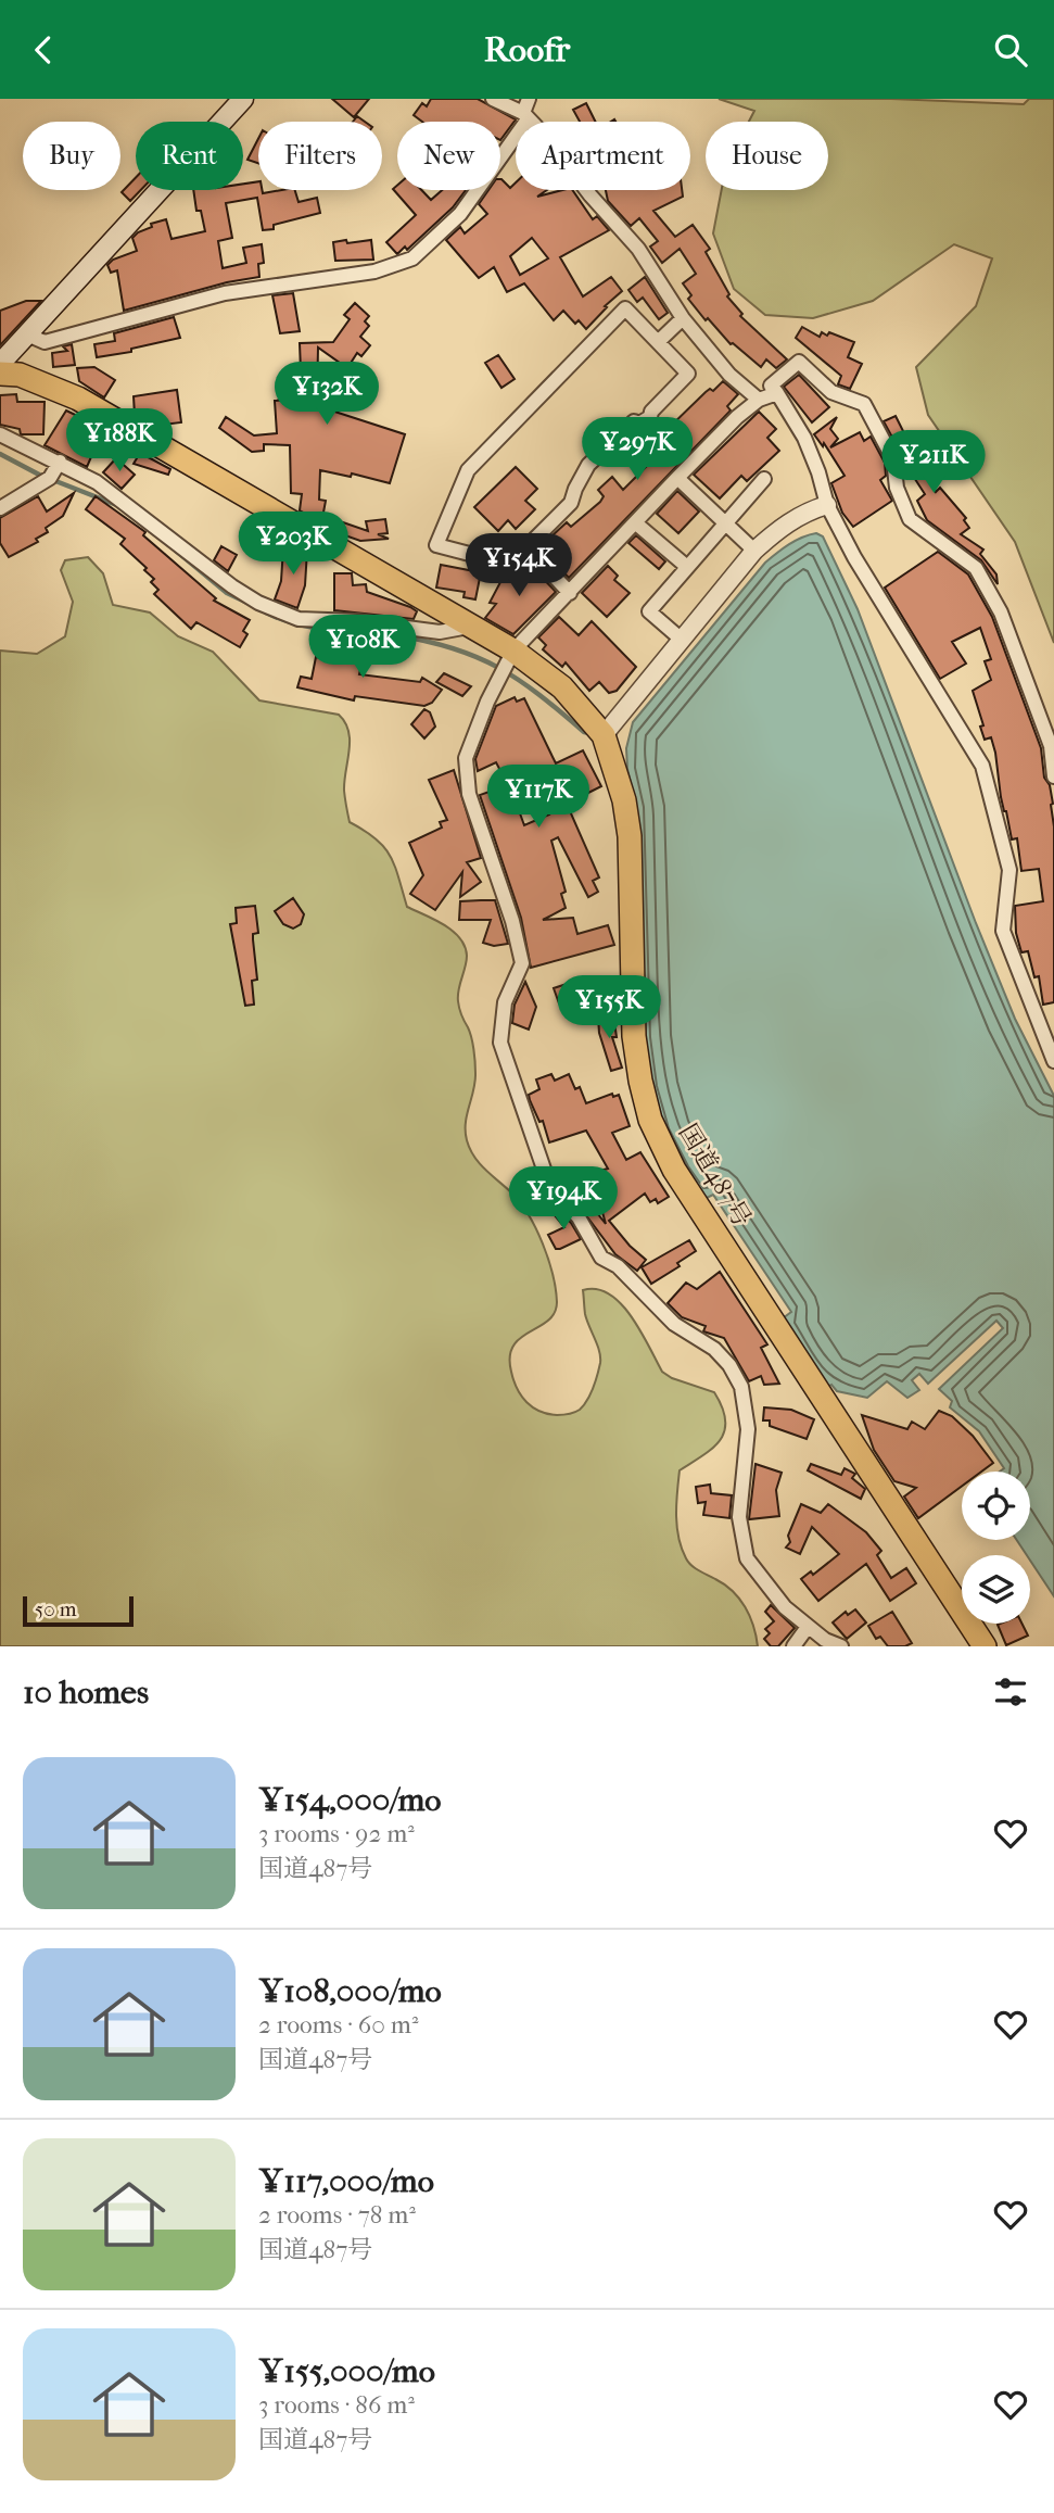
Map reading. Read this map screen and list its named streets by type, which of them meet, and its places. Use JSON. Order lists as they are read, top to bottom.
{
  "streets": {
    "highway": ["国道487号"]
  },
  "scale_bar": "50 m",
  "page": {
    "header": "Roofr",
    "chip": [
      "Buy",
      "Rent",
      "Filters",
      "New",
      "Apartment",
      "House"
    ],
    "price": [
      "¥132K",
      "¥188K",
      "¥297K",
      "¥211K",
      "¥203K",
      "¥154K",
      "¥108K",
      "¥117K",
      "¥155K",
      "¥194K"
    ],
    "scale": "50 m",
    "heading": "10 homes",
    "list": [
      {
        "name": "¥154,000/mo",
        "note": "3 rooms · 92 m² · 国道487号"
      },
      {
        "name": "¥108,000/mo",
        "note": "2 rooms · 60 m² · 国道487号"
      },
      {
        "name": "¥117,000/mo",
        "note": "2 rooms · 78 m² · 国道487号"
      },
      {
        "name": "¥155,000/mo",
        "note": "3 rooms · 86 m² · 国道487号"
      }
    ]
  }
}
